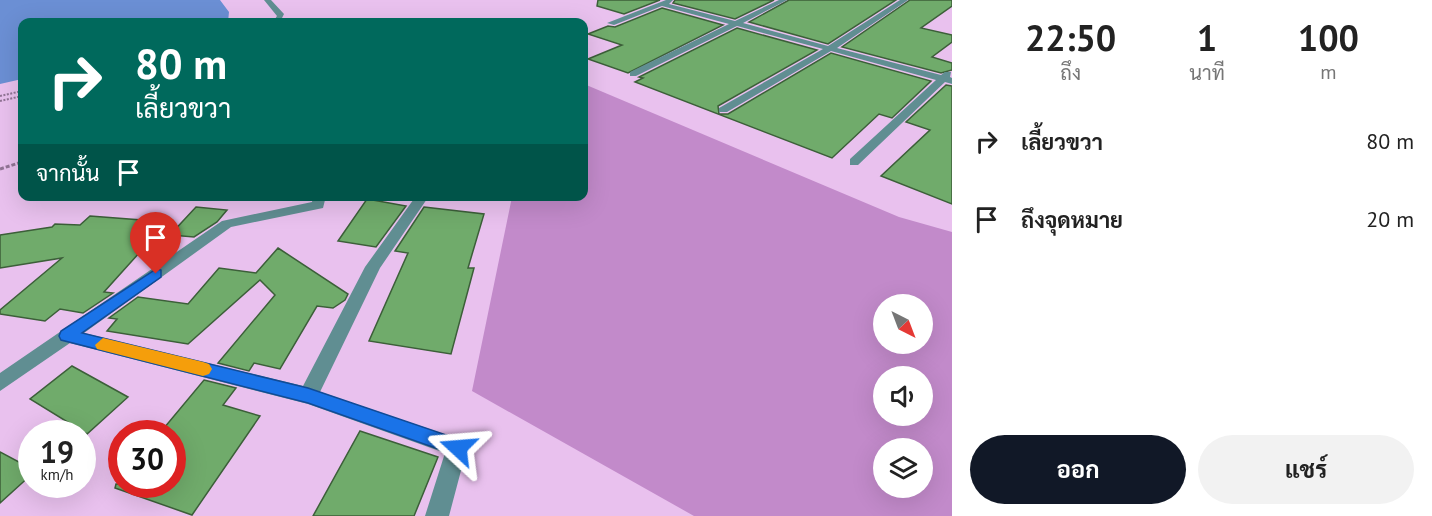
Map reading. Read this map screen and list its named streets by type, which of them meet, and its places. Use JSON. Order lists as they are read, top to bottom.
{
  "north": "bottom right",
  "page": {
    "eta": [
      "22:50",
      "ถึง",
      "1",
      "นาที",
      "100",
      "m"
    ],
    "turn": ["80 m", "เลี้ยวขวา"],
    "list": [
      {
        "name": "เลี้ยวขวา",
        "value": "80 m"
      },
      {
        "name": "ถึงจุดหมาย",
        "value": "20 m"
      }
    ],
    "then": "จากนั้น",
    "speed": "19 km/h",
    "limit": "30",
    "buttons": ["ออก", "แชร์"]
  }
}
